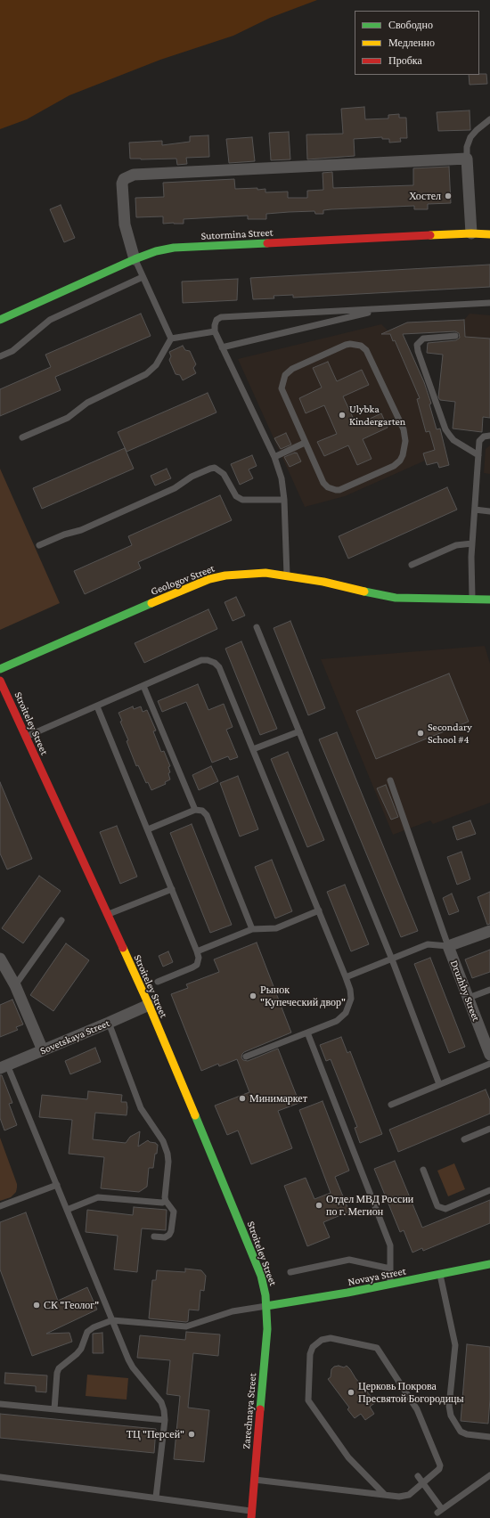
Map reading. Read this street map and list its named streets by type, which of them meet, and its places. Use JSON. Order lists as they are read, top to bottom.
{
  "streets": {
    "street": [
      "Sutormina Street",
      "Geologov Street",
      "Stroiteley Street",
      "Druzhby Street",
      "Sovetskaya Street",
      "Novaya Street",
      "Zarechnaya Street"
    ]
  },
  "crossings": [
    ["Stroiteley Street", "Sovetskaya Street"],
    ["Stroiteley Street", "Novaya Street"],
    ["Stroiteley Street", "Zarechnaya Street"],
    ["Novaya Street", "Zarechnaya Street"]
  ],
  "places": [
    "Хостел",
    "Ulybka Kindergarten",
    "Secondary School #4",
    "Рынок \"Купеческий двор\"",
    "Минимаркет",
    "Отдел МВД России по г. Мегион",
    "СК \"Геолог\"",
    "Церковь Покрова Пресвятой Богородицы",
    "ТЦ \"Персей\""
  ],
  "legend": ["Свободно", "Медленно", "Пробка"]
}
